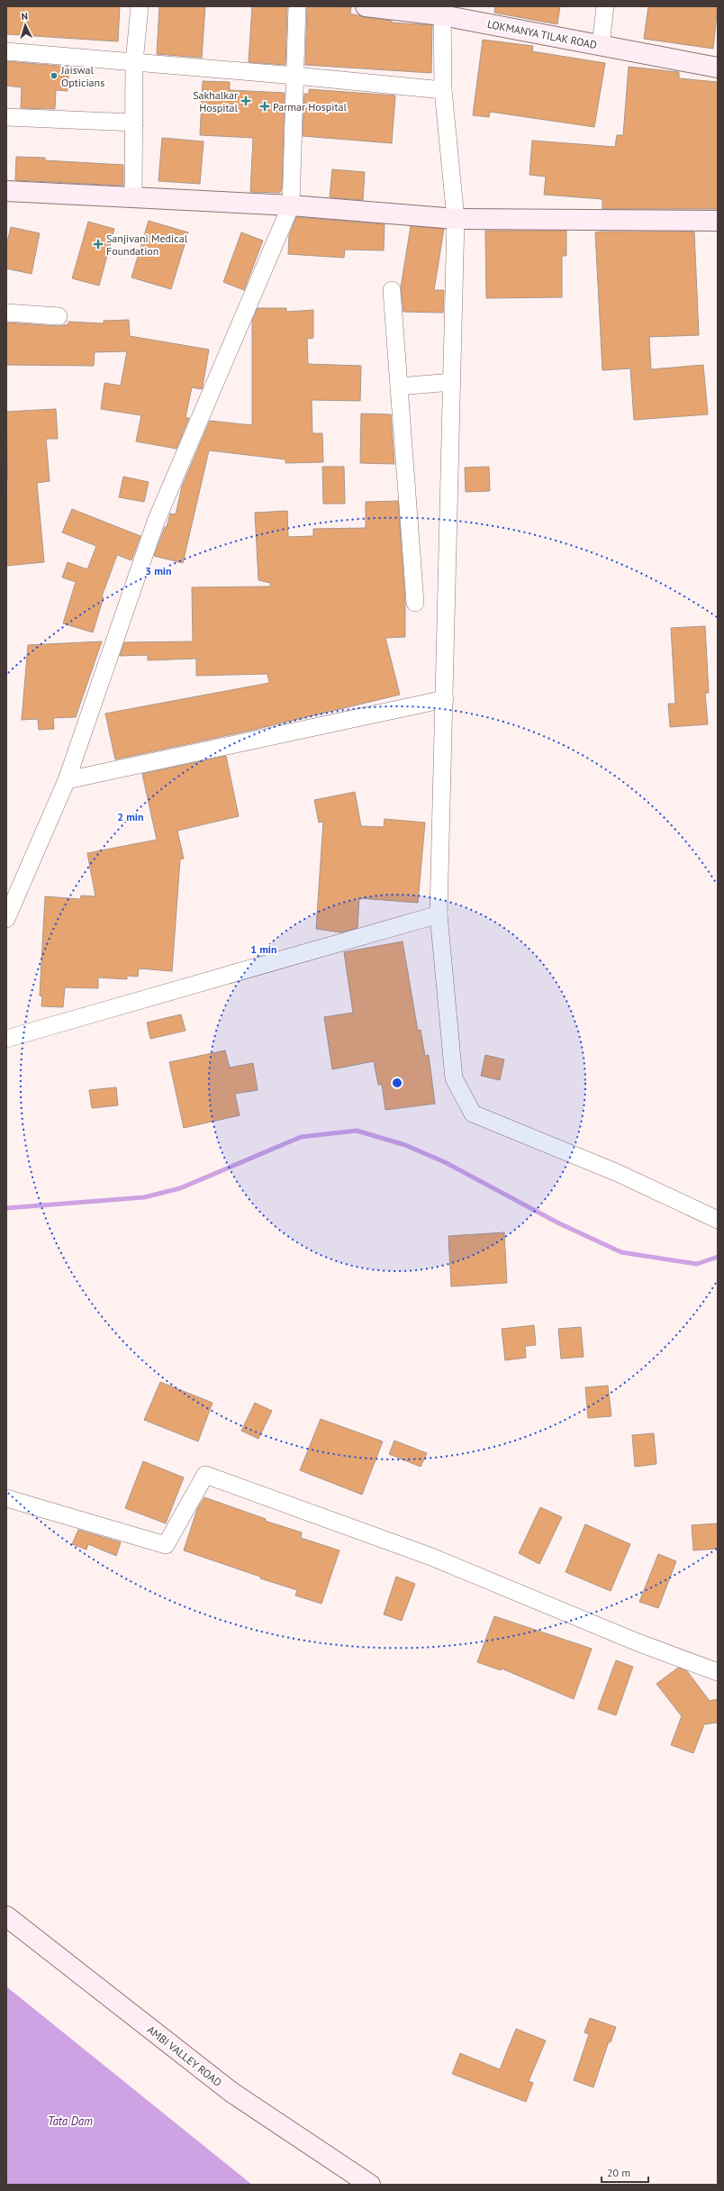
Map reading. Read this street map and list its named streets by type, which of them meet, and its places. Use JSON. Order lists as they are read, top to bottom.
{
  "streets": {
    "main road": ["LOKMANYA TILAK ROAD", "AMBI VALLEY ROAD"]
  },
  "water": ["Tata Dam"],
  "places": {
    "other": ["Jaiswal Opticians"],
    "health": ["Sakhalkar Hospital", "Parmar Hospital", "Sanjivani Medical Foundation"]
  },
  "scale_bar": "20 m",
  "north": "top",
  "rings": ["3 min", "2 min", "1 min"]
}
